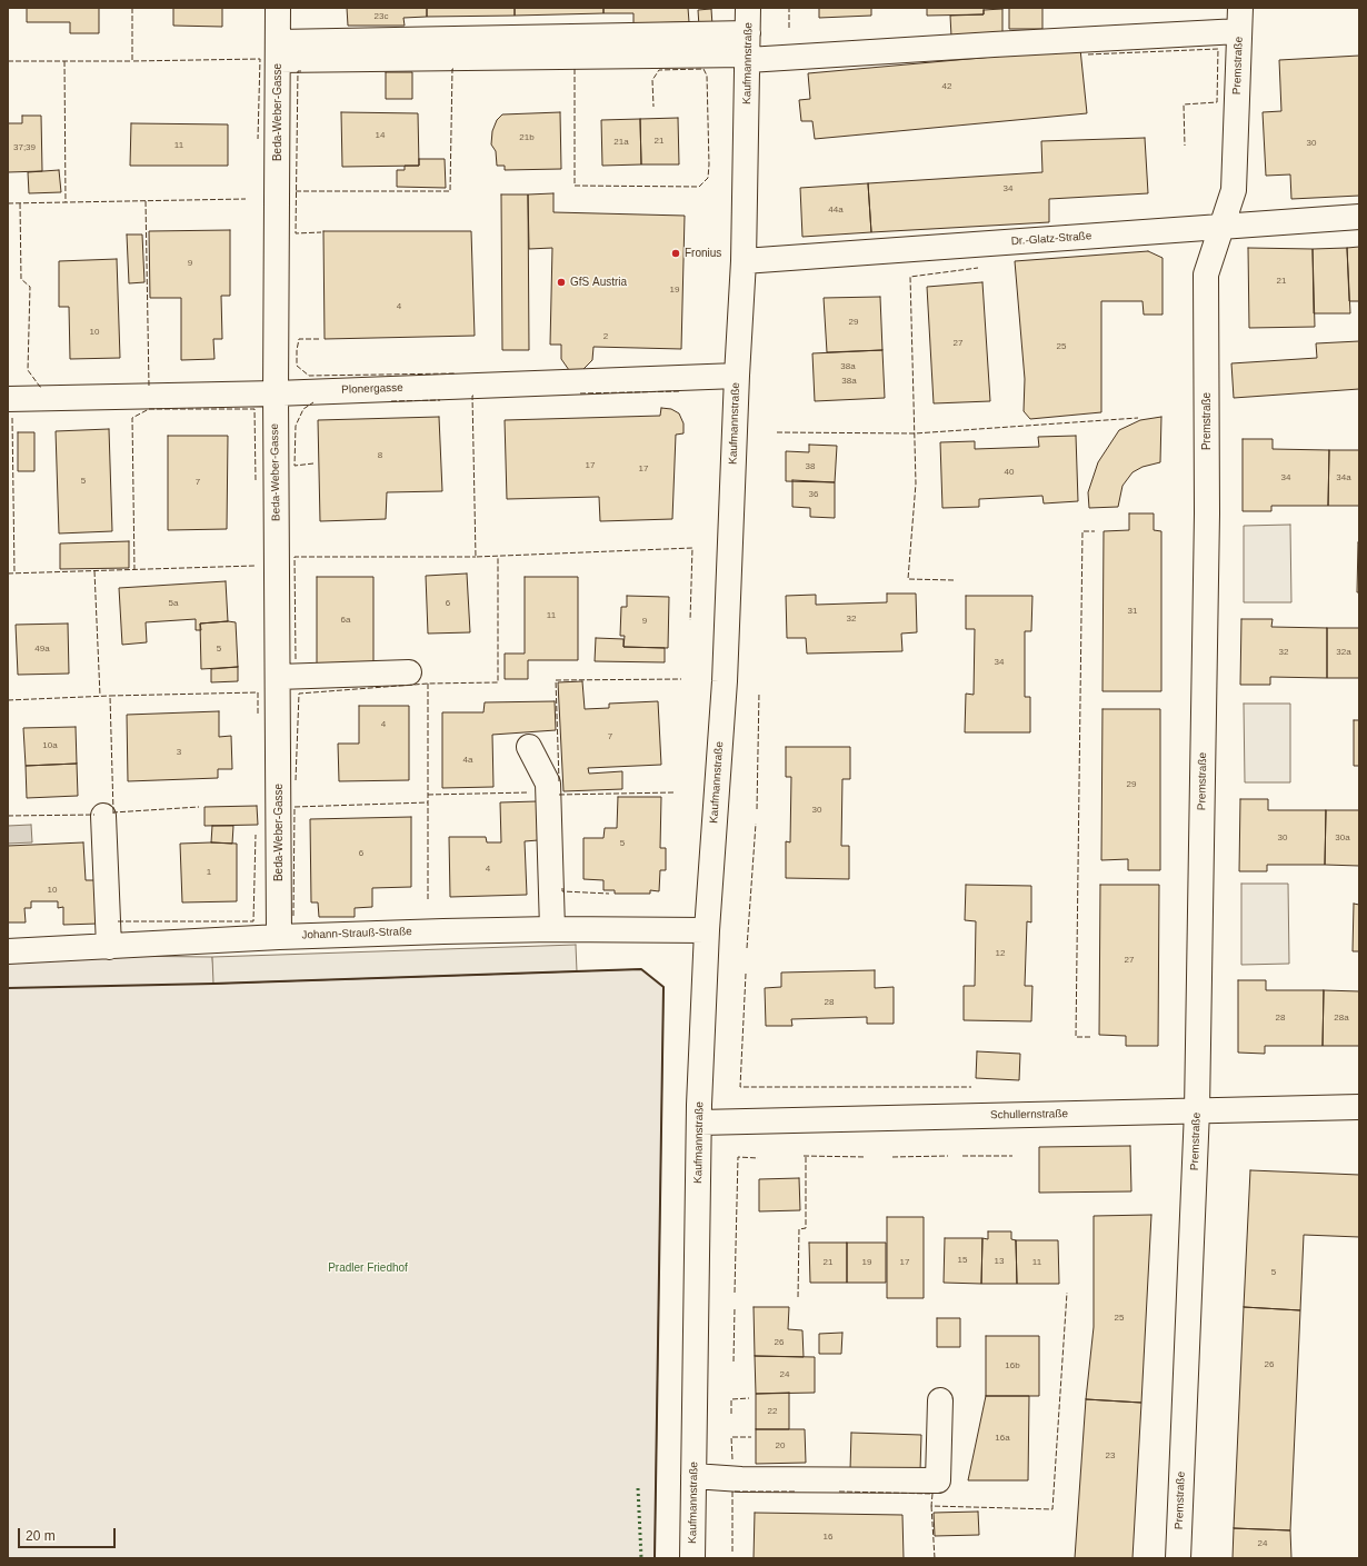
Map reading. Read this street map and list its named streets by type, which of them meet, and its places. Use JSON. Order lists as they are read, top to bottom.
{
  "streets": {
    "street": [
      "Kaufmannstraße",
      "Premstraße",
      "Beda-Weber-Gasse",
      "Dr.-Glatz-Straße",
      "Plonergasse",
      "Johann-Strauß-Straße",
      "Schullernstraße"
    ]
  },
  "crossings": [
    ["Kaufmannstraße", "Dr.-Glatz-Straße"],
    ["Kaufmannstraße", "Plonergasse"],
    ["Kaufmannstraße", "Johann-Strauß-Straße"],
    ["Kaufmannstraße", "Schullernstraße"],
    ["Premstraße", "Dr.-Glatz-Straße"],
    ["Premstraße", "Schullernstraße"],
    ["Beda-Weber-Gasse", "Plonergasse"],
    ["Beda-Weber-Gasse", "Johann-Strauß-Straße"]
  ],
  "parks": ["Pradler Friedhof"],
  "places": ["Fronius", "GfS Austria"],
  "house_numbers": [
    "23c",
    "42",
    "14",
    "21b",
    "21",
    "21a",
    "30",
    "11",
    "37;39",
    "34",
    "44a",
    "9",
    "21",
    "19",
    "4",
    "29",
    "10",
    "2",
    "27",
    "25",
    "38a",
    "38a",
    "8",
    "17",
    "38",
    "17",
    "40",
    "34",
    "34a",
    "5",
    "7",
    "36",
    "5a",
    "6",
    "31",
    "11",
    "32",
    "6a",
    "9",
    "49a",
    "5",
    "32",
    "32a",
    "34",
    "4",
    "7",
    "10a",
    "3",
    "4a",
    "29",
    "30",
    "30",
    "30a",
    "5",
    "6",
    "4",
    "1",
    "10",
    "12",
    "27",
    "28",
    "28",
    "28a",
    "15",
    "13",
    "21",
    "19",
    "17",
    "11",
    "5",
    "25",
    "26",
    "26",
    "16b",
    "24",
    "22",
    "16a",
    "20",
    "23",
    "16",
    "24"
  ],
  "scale_bar": "20 m"
}
